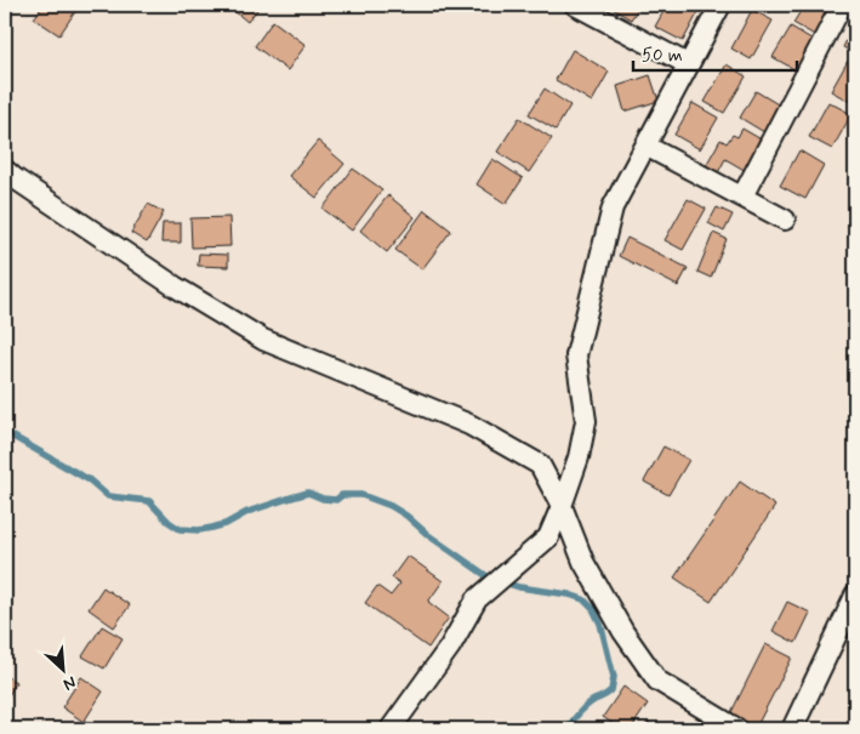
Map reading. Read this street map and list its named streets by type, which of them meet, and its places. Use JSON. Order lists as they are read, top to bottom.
{
  "scale_bar": "50 m",
  "north": "bottom right"
}
